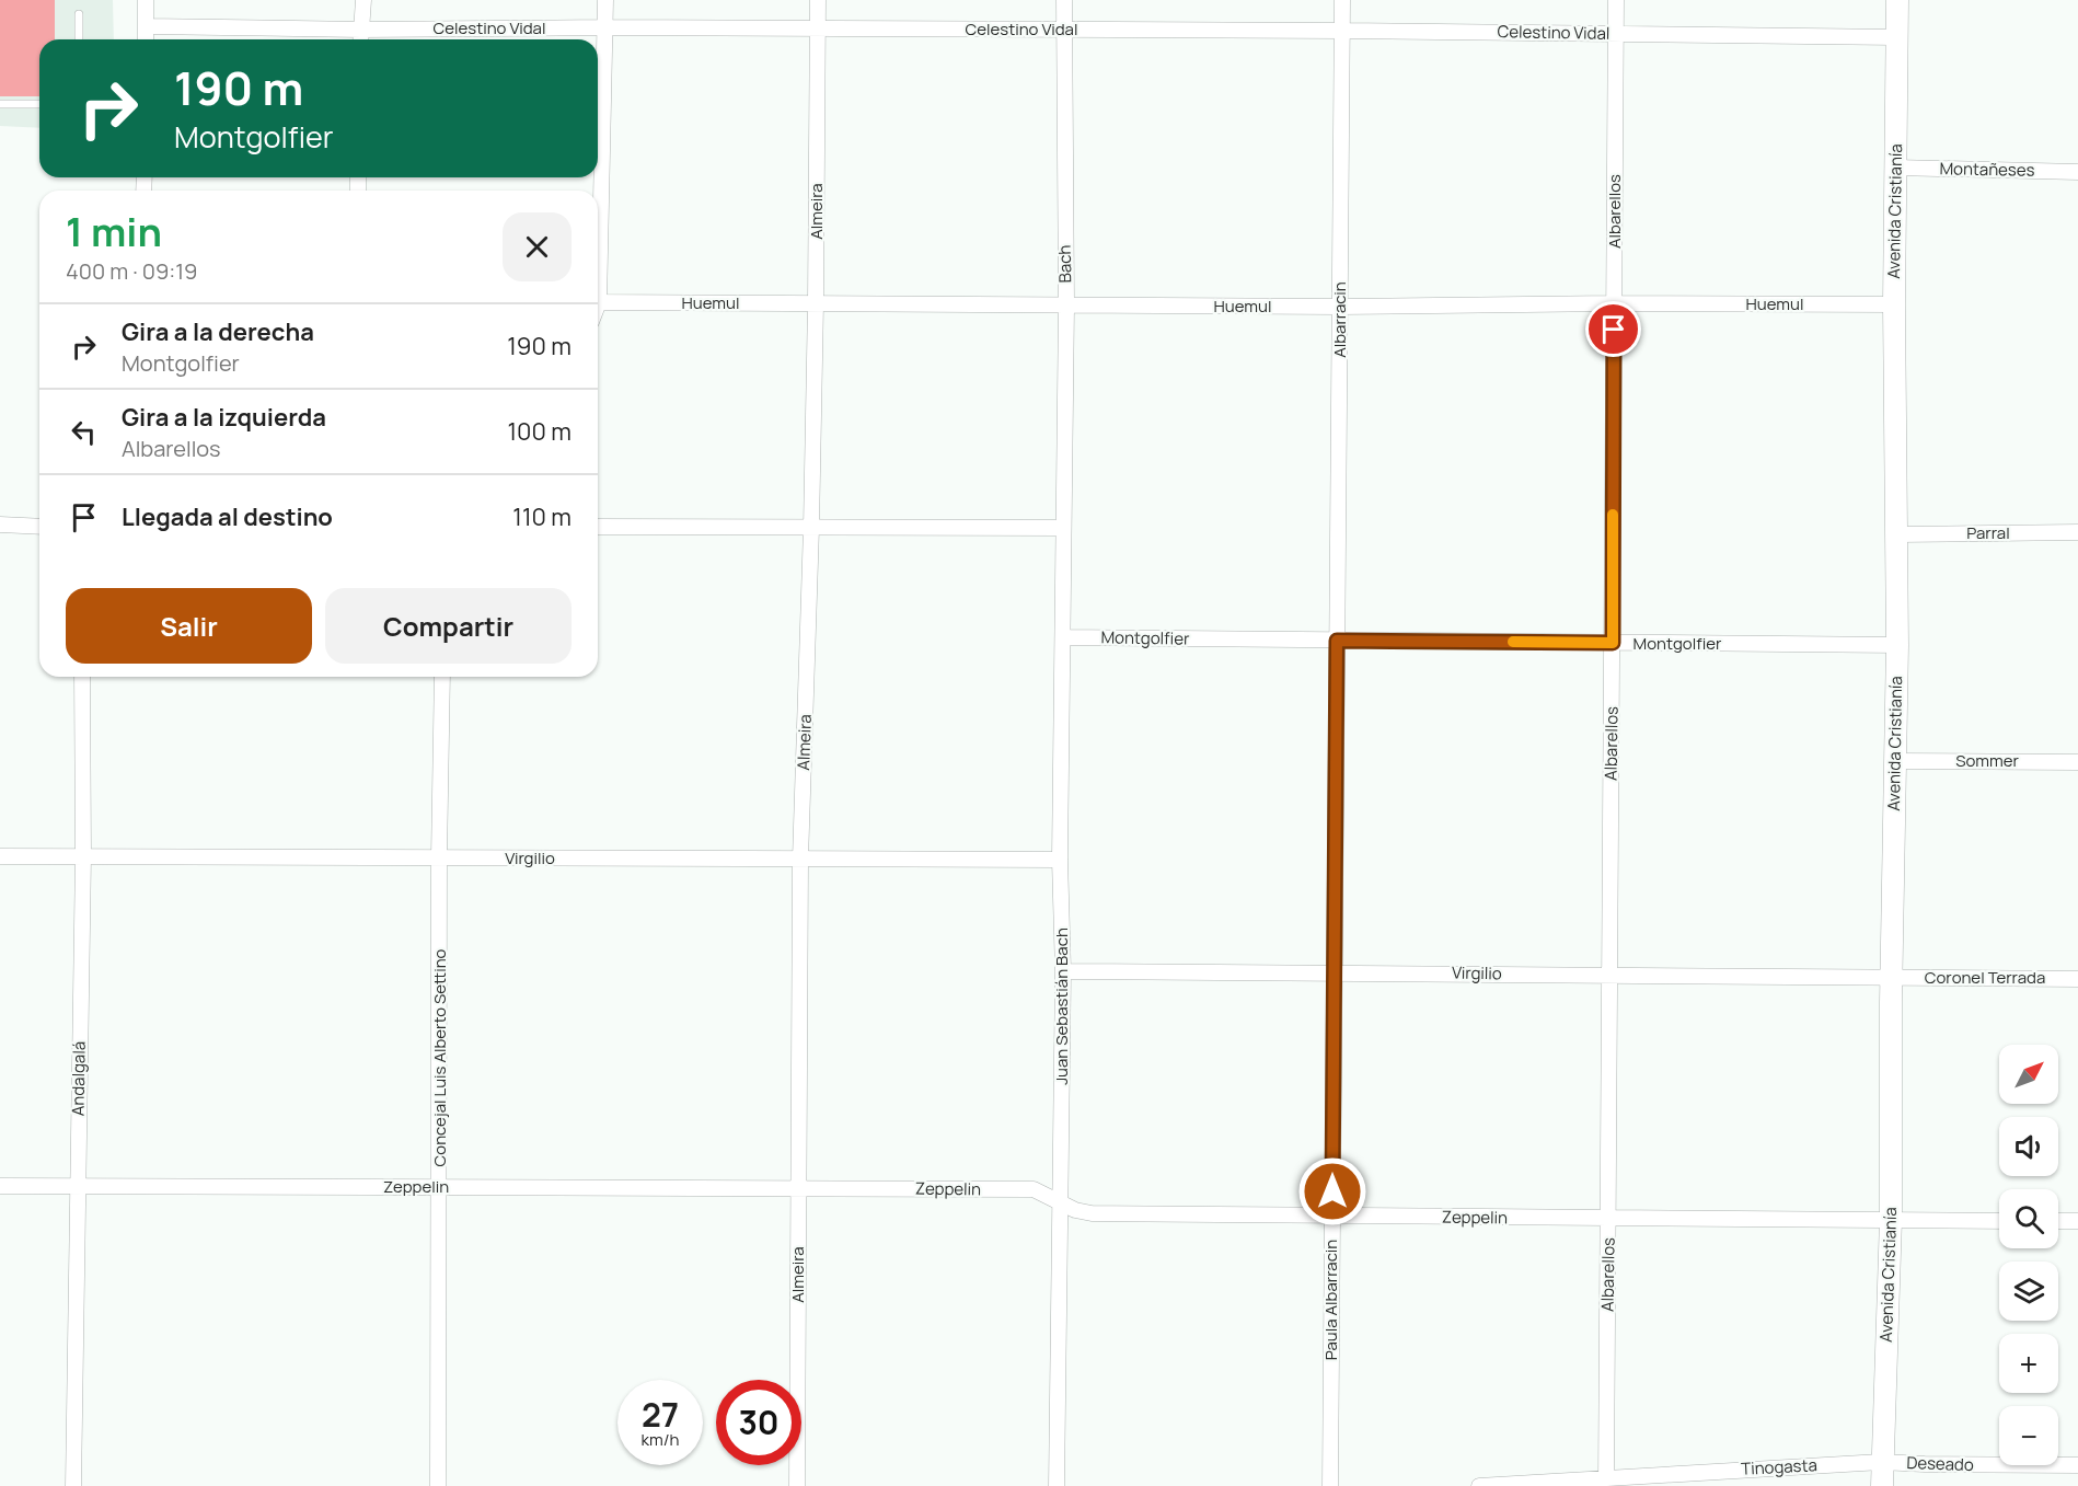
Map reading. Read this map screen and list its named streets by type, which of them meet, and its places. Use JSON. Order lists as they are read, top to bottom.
{
  "streets": {
    "main road": ["Avenida Cristianía"],
    "street": [
      "Celestino Vidal",
      "Montañeses",
      "Almeira",
      "Albarellos",
      "Bach",
      "Huemul",
      "Albarracin",
      "Parral",
      "Montgolfier",
      "Sommer",
      "Virgilio",
      "Coronel Terrada",
      "Juan Sebastián Bach",
      "Concejal Luis Alberto Settino",
      "Andalgalá",
      "Zeppelin",
      "Paula Albarracin",
      "Deseado",
      "Tinogasta"
    ]
  },
  "crossings": [
    ["Celestino Vidal", "Almeira"],
    ["Celestino Vidal", "Albarellos"],
    ["Celestino Vidal", "Avenida Cristianía"],
    ["Celestino Vidal", "Bach"],
    ["Celestino Vidal", "Albarracin"],
    ["Montañeses", "Avenida Cristianía"],
    ["Almeira", "Huemul"],
    ["Almeira", "Virgilio"],
    ["Almeira", "Zeppelin"],
    ["Albarellos", "Huemul"],
    ["Albarellos", "Montgolfier"],
    ["Albarellos", "Virgilio"],
    ["Albarellos", "Zeppelin"],
    ["Albarellos", "Tinogasta"],
    ["Avenida Cristianía", "Huemul"],
    ["Avenida Cristianía", "Parral"],
    ["Avenida Cristianía", "Montgolfier"],
    ["Avenida Cristianía", "Sommer"],
    ["Avenida Cristianía", "Virgilio"],
    ["Avenida Cristianía", "Coronel Terrada"],
    ["Avenida Cristianía", "Zeppelin"],
    ["Avenida Cristianía", "Deseado"],
    ["Avenida Cristianía", "Tinogasta"],
    ["Bach", "Huemul"],
    ["Bach", "Juan Sebastián Bach"],
    ["Huemul", "Albarracin"],
    ["Albarracin", "Montgolfier"],
    ["Albarracin", "Paula Albarracin"],
    ["Montgolfier", "Juan Sebastián Bach"],
    ["Montgolfier", "Paula Albarracin"],
    ["Virgilio", "Coronel Terrada"],
    ["Virgilio", "Juan Sebastián Bach"],
    ["Virgilio", "Concejal Luis Alberto Settino"],
    ["Virgilio", "Andalgalá"],
    ["Virgilio", "Paula Albarracin"],
    ["Juan Sebastián Bach", "Zeppelin"],
    ["Concejal Luis Alberto Settino", "Zeppelin"],
    ["Andalgalá", "Zeppelin"],
    ["Zeppelin", "Paula Albarracin"],
    ["Deseado", "Tinogasta"]
  ],
  "north": "top right",
  "page": {
    "turn": ["190 m", "Montgolfier"],
    "heading": ["1 min", "400 m · 09:19"],
    "list": [
      {
        "name": "Gira a la derecha",
        "note": "Montgolfier",
        "value": "190 m"
      },
      {
        "name": "Gira a la izquierda",
        "note": "Albarellos",
        "value": "100 m"
      },
      {
        "name": "Llegada al destino",
        "value": "110 m"
      }
    ],
    "buttons": ["Salir", "Compartir"],
    "map_buttons": ["+", "−"],
    "speed": "27 km/h",
    "limit": "30"
  }
}
